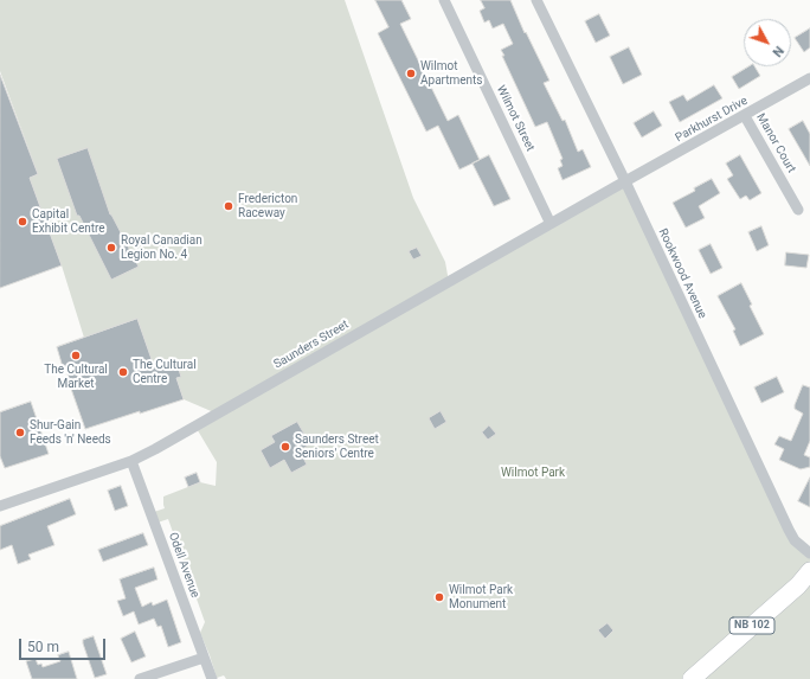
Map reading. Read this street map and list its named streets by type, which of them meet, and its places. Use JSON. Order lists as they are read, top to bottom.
{
  "streets": {
    "main road": ["NB 102"],
    "street": [
      "Wilmot Street",
      "Parkhurst Drive",
      "Manor Court",
      "Rookwood Avenue",
      "Saunders Street",
      "Odell Avenue"
    ]
  },
  "crossings": [
    ["Wilmot Street", "Saunders Street"],
    ["Parkhurst Drive", "Manor Court"],
    ["Parkhurst Drive", "Rookwood Avenue"],
    ["Parkhurst Drive", "Saunders Street"],
    ["Rookwood Avenue", "Saunders Street"],
    ["Saunders Street", "Odell Avenue"]
  ],
  "parks": ["Wilmot Park"],
  "places": [
    "Wilmot Apartments",
    "Fredericton Raceway",
    "Capital Exhibit Centre",
    "Royal Canadian Legion No. 4",
    "The Cultural Market",
    "The Cultural Centre",
    "Shur-Gain Feeds 'n' Needs",
    "Saunders Street Seniors' Centre",
    "Wilmot Park Monument"
  ],
  "scale_bar": "50 m",
  "north": "bottom right"
}
